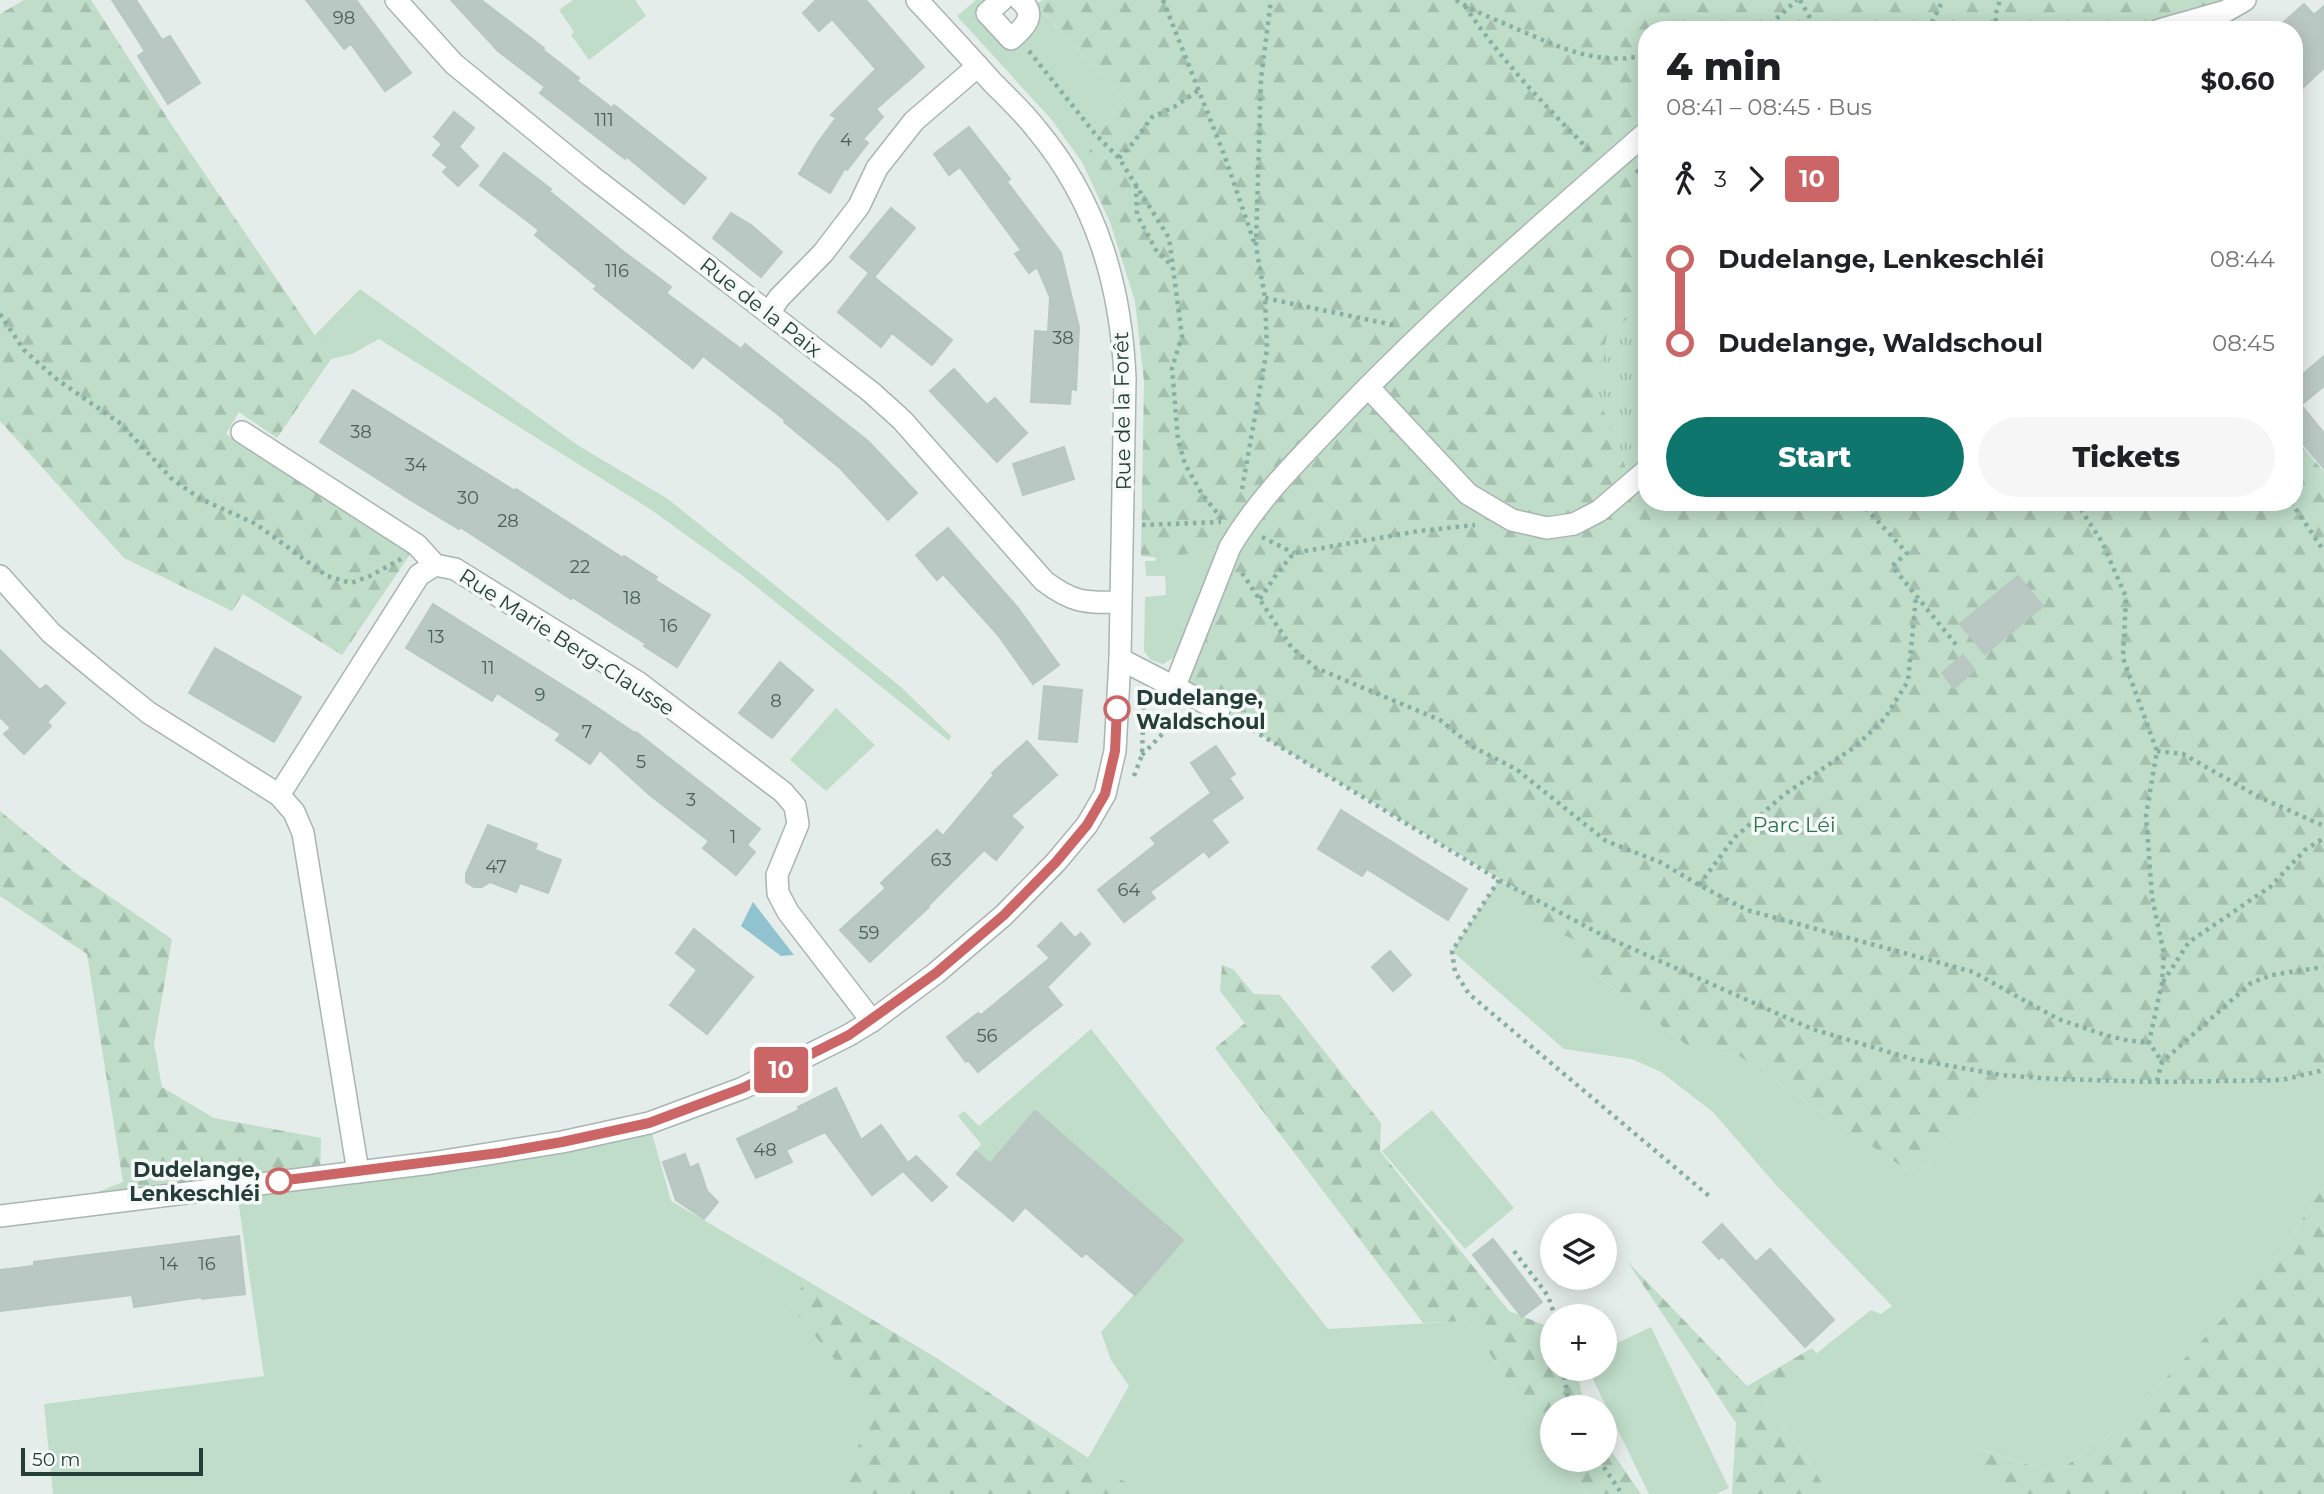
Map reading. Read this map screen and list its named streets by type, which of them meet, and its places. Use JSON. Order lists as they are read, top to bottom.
{
  "streets": {
    "street": ["Rue de la Paix", "Rue de la Forêt", "Rue Marie Berg-Clausse"]
  },
  "crossings": [
    ["Rue de la Paix", "Rue de la Forêt"],
    ["Rue de la Forêt", "Rue Marie Berg-Clausse"]
  ],
  "parks": ["Parc Léi"],
  "places": ["Dudelange, Waldschoul", "Dudelange, Lenkeschléi"],
  "lines": ["bus line 10"],
  "house_numbers": [
    "98",
    "111",
    "4",
    "116",
    "38",
    "38",
    "34",
    "30",
    "28",
    "22",
    "18",
    "16",
    "13",
    "11",
    "9",
    "8",
    "7",
    "5",
    "3",
    "1",
    "63",
    "47",
    "64",
    "59",
    "56",
    "48",
    "14",
    "16"
  ],
  "scale_bar": "50 m",
  "page": {
    "on_map": "10",
    "heading": ["4 min", "08:41 – 08:45 · Bus", "$0.60"],
    "legs": ["3", "10"],
    "list": [
      {
        "name": "Dudelange, Lenkeschléi",
        "value": "08:44"
      },
      {
        "name": "Dudelange, Waldschoul",
        "value": "08:45"
      }
    ],
    "buttons": ["Start", "Tickets"],
    "map_buttons": ["+", "−"],
    "scale": "50 m"
  }
}
